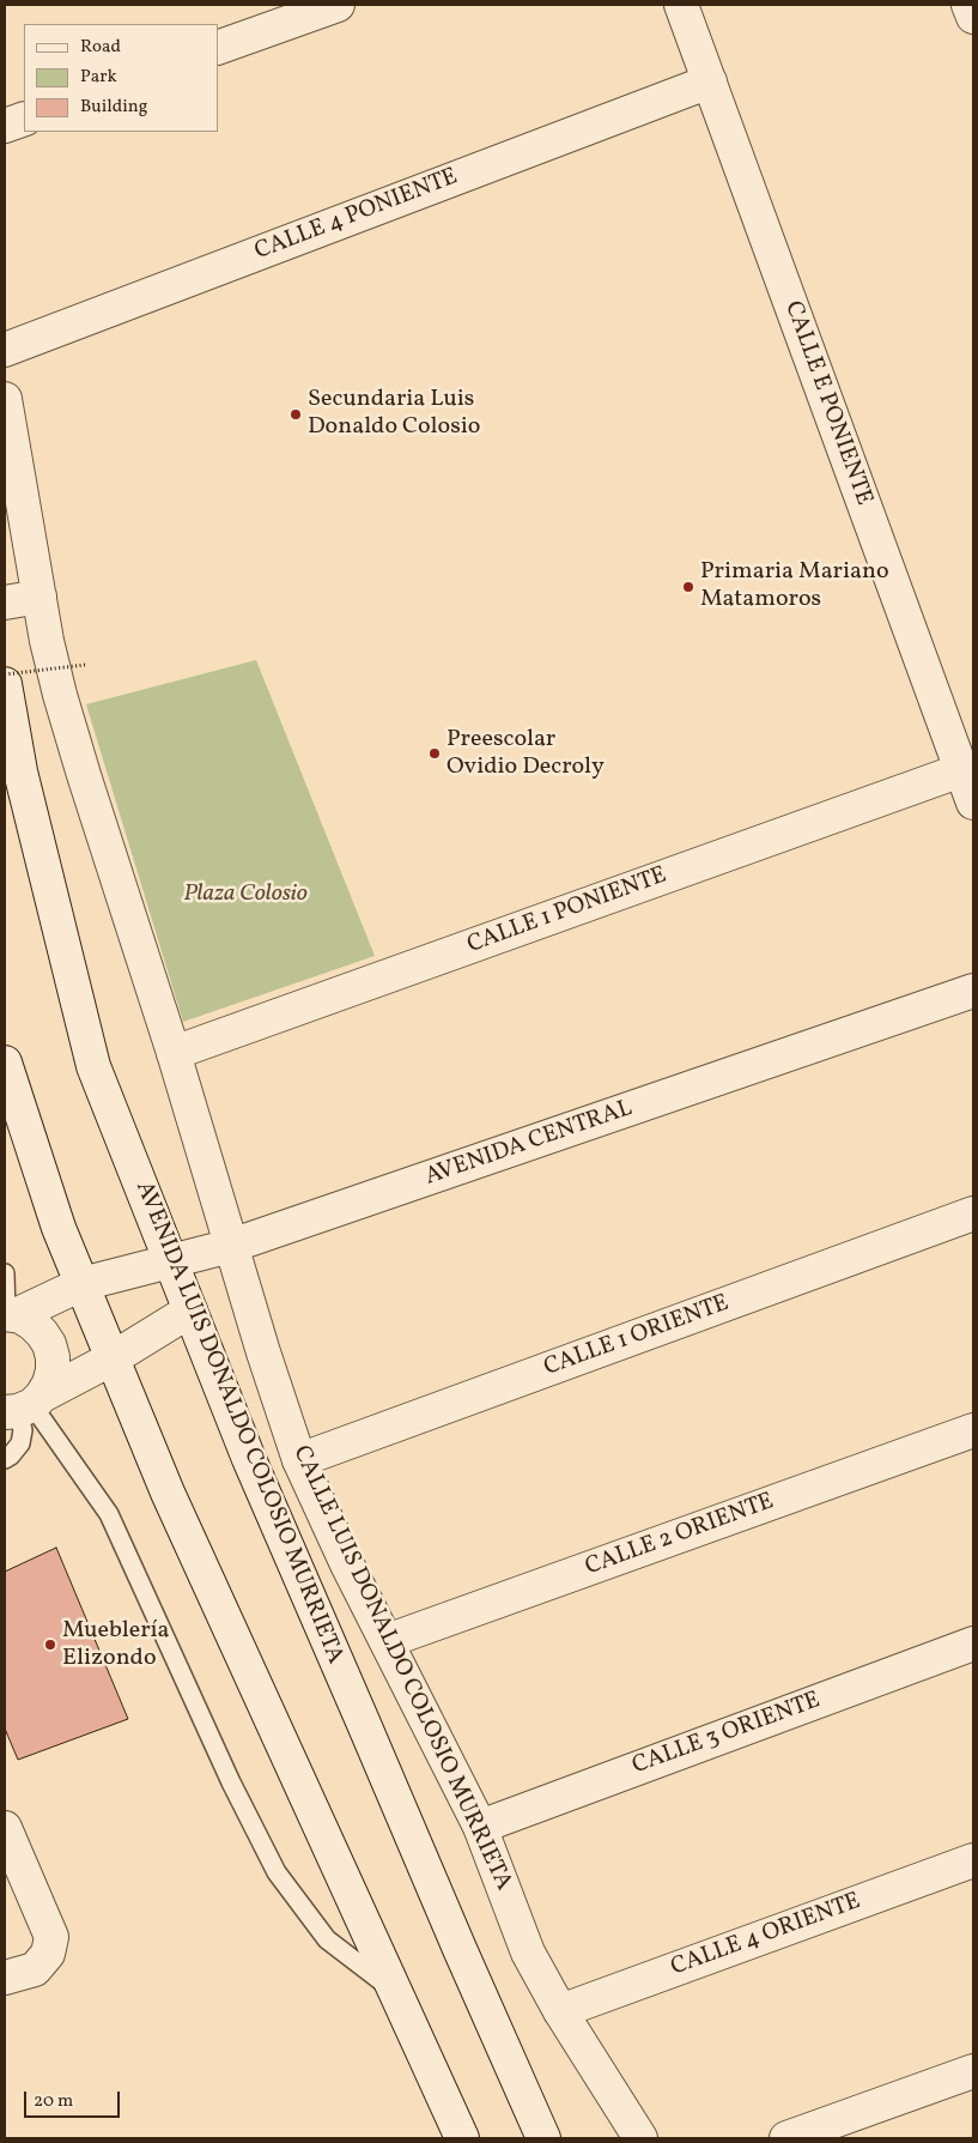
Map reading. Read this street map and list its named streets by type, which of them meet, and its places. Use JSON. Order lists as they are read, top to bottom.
{
  "streets": {
    "street": [
      "CALLE 4 PONIENTE",
      "CALLE E PONIENTE",
      "CALLE 1 PONIENTE",
      "AVENIDA CENTRAL",
      "CALLE 1 ORIENTE",
      "AVENIDA LUIS DONALDO COLOSIO MURRIETA",
      "CALLE 2 ORIENTE",
      "CALLE LUIS DONALDO COLOSIO MURRIETA",
      "CALLE 3 ORIENTE",
      "CALLE 4 ORIENTE"
    ]
  },
  "crossings": [
    ["CALLE 4 PONIENTE", "CALLE E PONIENTE"],
    ["CALLE E PONIENTE", "CALLE 1 PONIENTE"],
    ["CALLE 1 PONIENTE", "CALLE LUIS DONALDO COLOSIO MURRIETA"],
    ["AVENIDA CENTRAL", "AVENIDA LUIS DONALDO COLOSIO MURRIETA"],
    ["AVENIDA CENTRAL", "CALLE LUIS DONALDO COLOSIO MURRIETA"],
    ["CALLE 1 ORIENTE", "CALLE LUIS DONALDO COLOSIO MURRIETA"],
    ["CALLE 2 ORIENTE", "CALLE LUIS DONALDO COLOSIO MURRIETA"],
    ["CALLE LUIS DONALDO COLOSIO MURRIETA", "CALLE 3 ORIENTE"],
    ["CALLE LUIS DONALDO COLOSIO MURRIETA", "CALLE 4 ORIENTE"]
  ],
  "parks": ["Plaza Colosio"],
  "places": [
    "Secundaria Luis Donaldo Colosio",
    "Primaria Mariano Matamoros",
    "Preescolar Ovidio Decroly",
    "Mueblería Elizondo"
  ],
  "legend": ["Road", "Park", "Building"],
  "scale_bar": "20 m"
}
